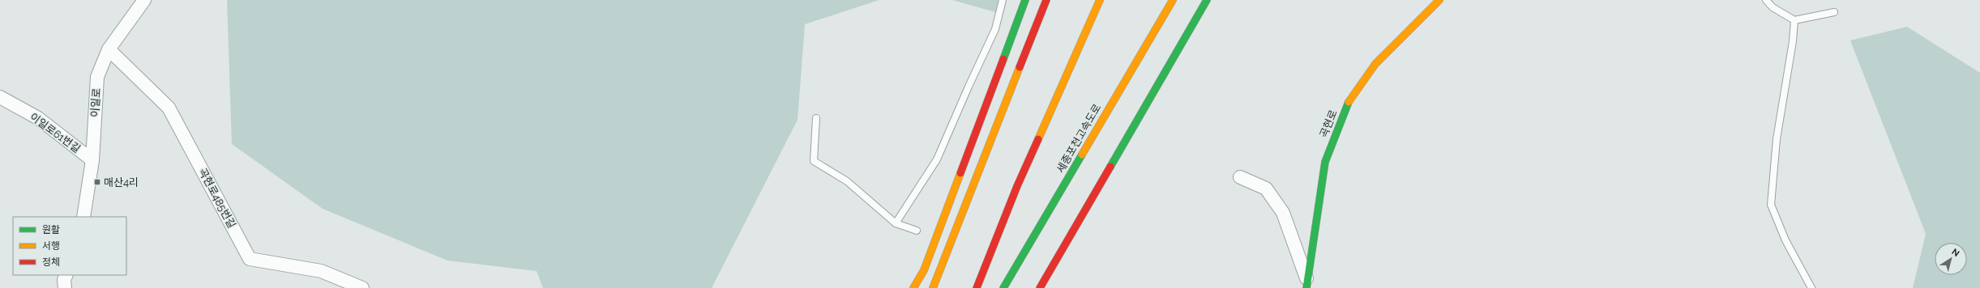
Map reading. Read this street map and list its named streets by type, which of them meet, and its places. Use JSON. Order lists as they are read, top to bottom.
{
  "streets": {
    "main road": ["곡현로", "세종포천고속도로"],
    "street": ["이일로", "이일로61번길", "곡현로485번길"]
  },
  "crossings": [
    ["이일로", "이일로61번길"],
    ["이일로", "곡현로485번길"]
  ],
  "places": {
    "transit": ["매산4리"]
  },
  "legend": ["원활", "서행", "정체"],
  "north": "top right"
}
